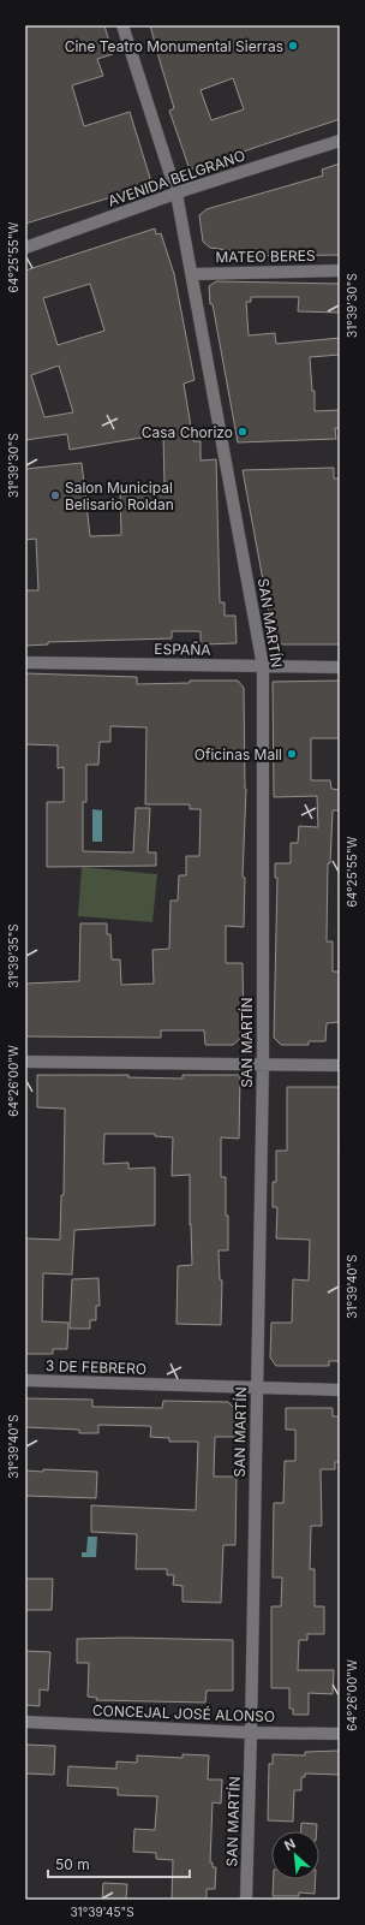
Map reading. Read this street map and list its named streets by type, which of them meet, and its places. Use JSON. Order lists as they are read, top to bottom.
{
  "streets": {
    "street": [
      "AVENIDA BELGRANO",
      "MATEO BERES",
      "SAN MARTÍN",
      "ESPAÑA",
      "3 DE FEBRERO",
      "CONCEJAL JOSÉ ALONSO"
    ]
  },
  "crossings": [
    ["AVENIDA BELGRANO", "SAN MARTÍN"],
    ["MATEO BERES", "SAN MARTÍN"],
    ["SAN MARTÍN", "ESPAÑA"],
    ["SAN MARTÍN", "3 DE FEBRERO"],
    ["SAN MARTÍN", "CONCEJAL JOSÉ ALONSO"]
  ],
  "places": [
    "Cine Teatro Monumental Sierras",
    "Casa Chorizo",
    "Salon Municipal Belisario Roldan",
    "Oficinas Mall"
  ],
  "scale_bar": "50 m",
  "north": "top left",
  "coordinates": [
    "64°25'55\"W",
    "31°39'30\"S",
    "31°39'35\"S",
    "64°26'00\"W",
    "31°39'40\"S",
    "31°39'45\"S"
  ]
}
